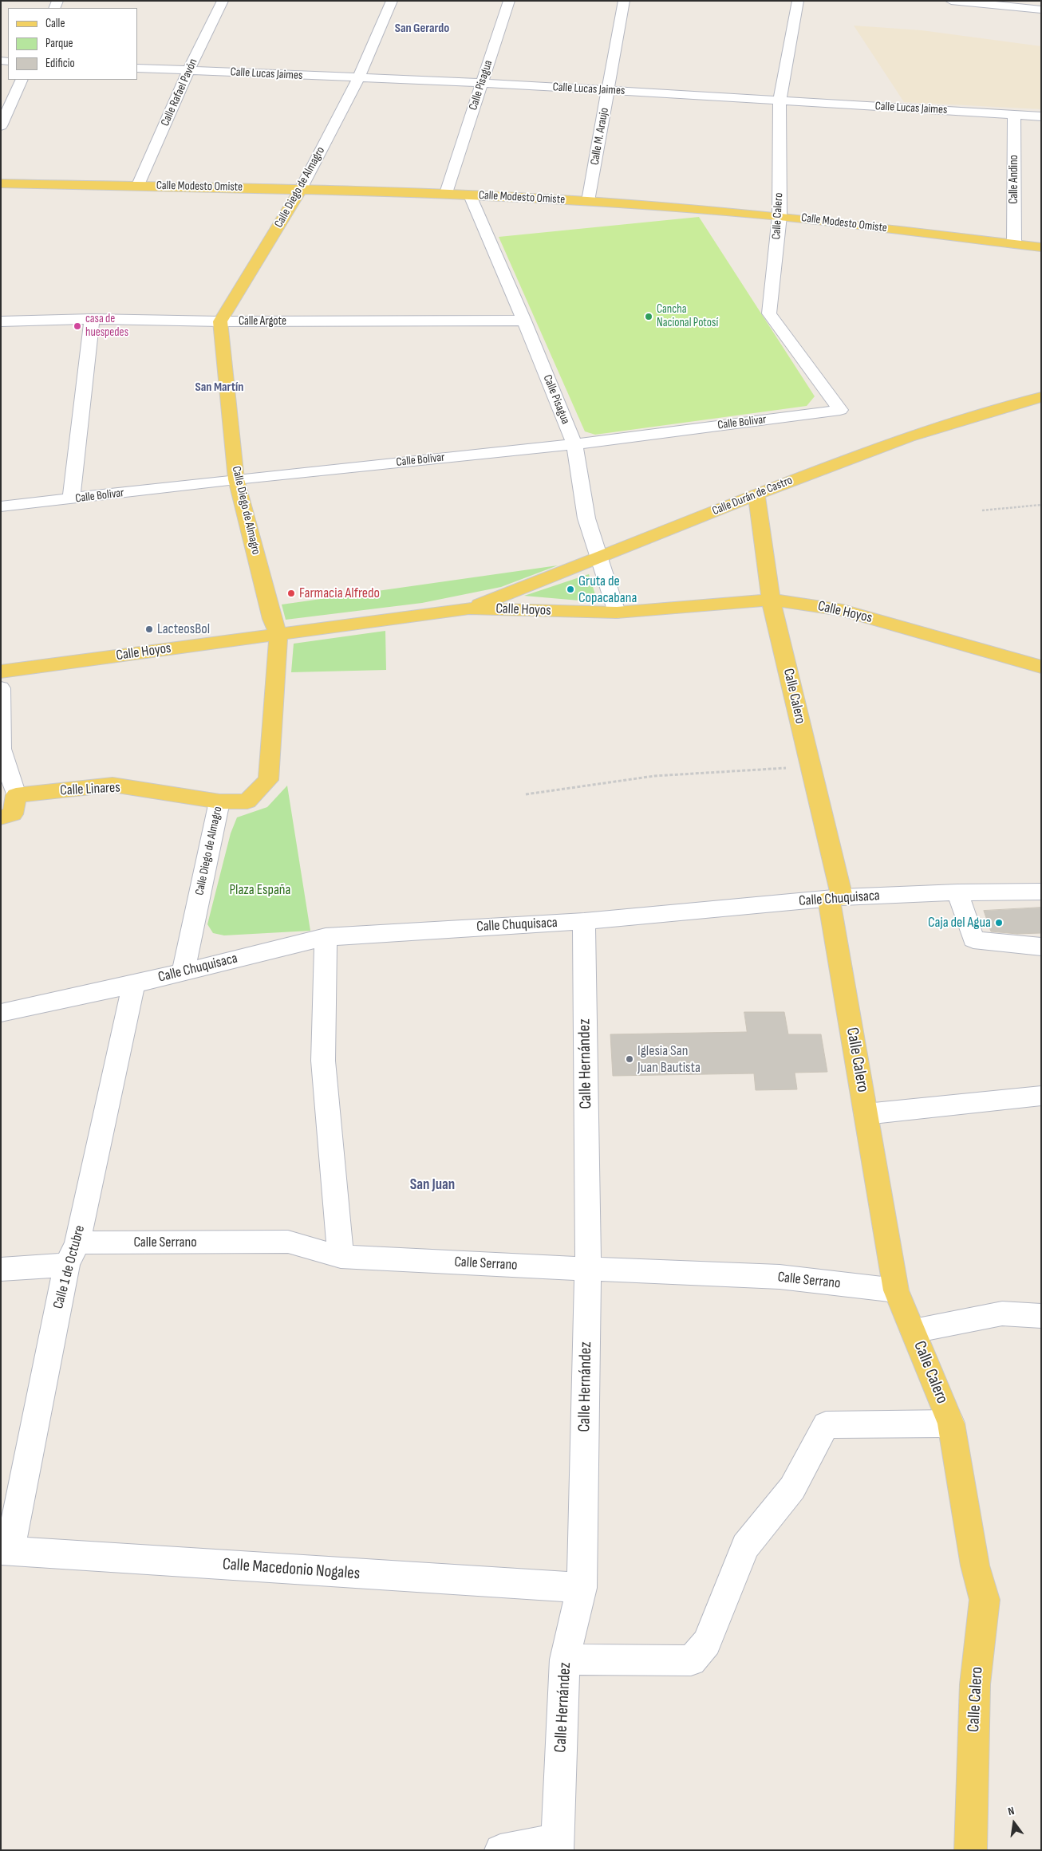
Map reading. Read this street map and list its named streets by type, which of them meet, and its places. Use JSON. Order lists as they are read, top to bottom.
{
  "streets": {
    "main road": [
      "Calle Modesto Omiste",
      "Calle Diego de Almagro",
      "Calle Calero",
      "Calle Durán de Castro",
      "Calle Hoyos",
      "Calle Linares"
    ],
    "street": [
      "Calle Lucas Jaimes",
      "Calle Pisagua",
      "Calle Rafael Pavón",
      "Calle M. Araujo",
      "Calle Andino",
      "Calle Argote",
      "Calle Bolivar",
      "Calle Chuquisaca",
      "Calle Hernández",
      "Calle Serrano",
      "Calle 1 de Octubre",
      "Calle Macedonio Nogales"
    ]
  },
  "crossings": [
    ["Calle Lucas Jaimes", "Calle Pisagua"],
    ["Calle Lucas Jaimes", "Calle Rafael Pavón"],
    ["Calle Lucas Jaimes", "Calle M. Araujo"],
    ["Calle Lucas Jaimes", "Calle Andino"],
    ["Calle Lucas Jaimes", "Calle Diego de Almagro"],
    ["Calle Lucas Jaimes", "Calle Calero"],
    ["Calle Pisagua", "Calle Modesto Omiste"],
    ["Calle Pisagua", "Calle Argote"],
    ["Calle Pisagua", "Calle Bolivar"],
    ["Calle Pisagua", "Calle Durán de Castro"],
    ["Calle Pisagua", "Calle Hoyos"],
    ["Calle Rafael Pavón", "Calle Modesto Omiste"],
    ["Calle M. Araujo", "Calle Modesto Omiste"],
    ["Calle Andino", "Calle Modesto Omiste"],
    ["Calle Modesto Omiste", "Calle Diego de Almagro"],
    ["Calle Modesto Omiste", "Calle Calero"],
    ["Calle Diego de Almagro", "Calle Argote"],
    ["Calle Diego de Almagro", "Calle Bolivar"],
    ["Calle Diego de Almagro", "Calle Hoyos"],
    ["Calle Diego de Almagro", "Calle Linares"],
    ["Calle Diego de Almagro", "Calle Chuquisaca"],
    ["Calle Calero", "Calle Bolivar"],
    ["Calle Calero", "Calle Durán de Castro"],
    ["Calle Calero", "Calle Hoyos"],
    ["Calle Calero", "Calle Chuquisaca"],
    ["Calle Calero", "Calle Serrano"],
    ["Calle Durán de Castro", "Calle Hoyos"],
    ["Calle Chuquisaca", "Calle Hernández"],
    ["Calle Chuquisaca", "Calle 1 de Octubre"],
    ["Calle Hernández", "Calle Serrano"],
    ["Calle Hernández", "Calle Macedonio Nogales"],
    ["Calle Serrano", "Calle 1 de Octubre"],
    ["Calle 1 de Octubre", "Calle Macedonio Nogales"]
  ],
  "districts": ["San Gerardo", "San Martín", "San Juan"],
  "parks": ["Plaza España"],
  "places": [
    "Cancha Nacional Potosí",
    "casa de huespedes",
    "Gruta de Copacabana",
    "Farmacia Alfredo",
    "LacteosBol",
    "Caja del Agua",
    "Iglesia San Juan Bautista"
  ],
  "legend": ["Calle", "Parque", "Edificio"],
  "north": "top"
}
